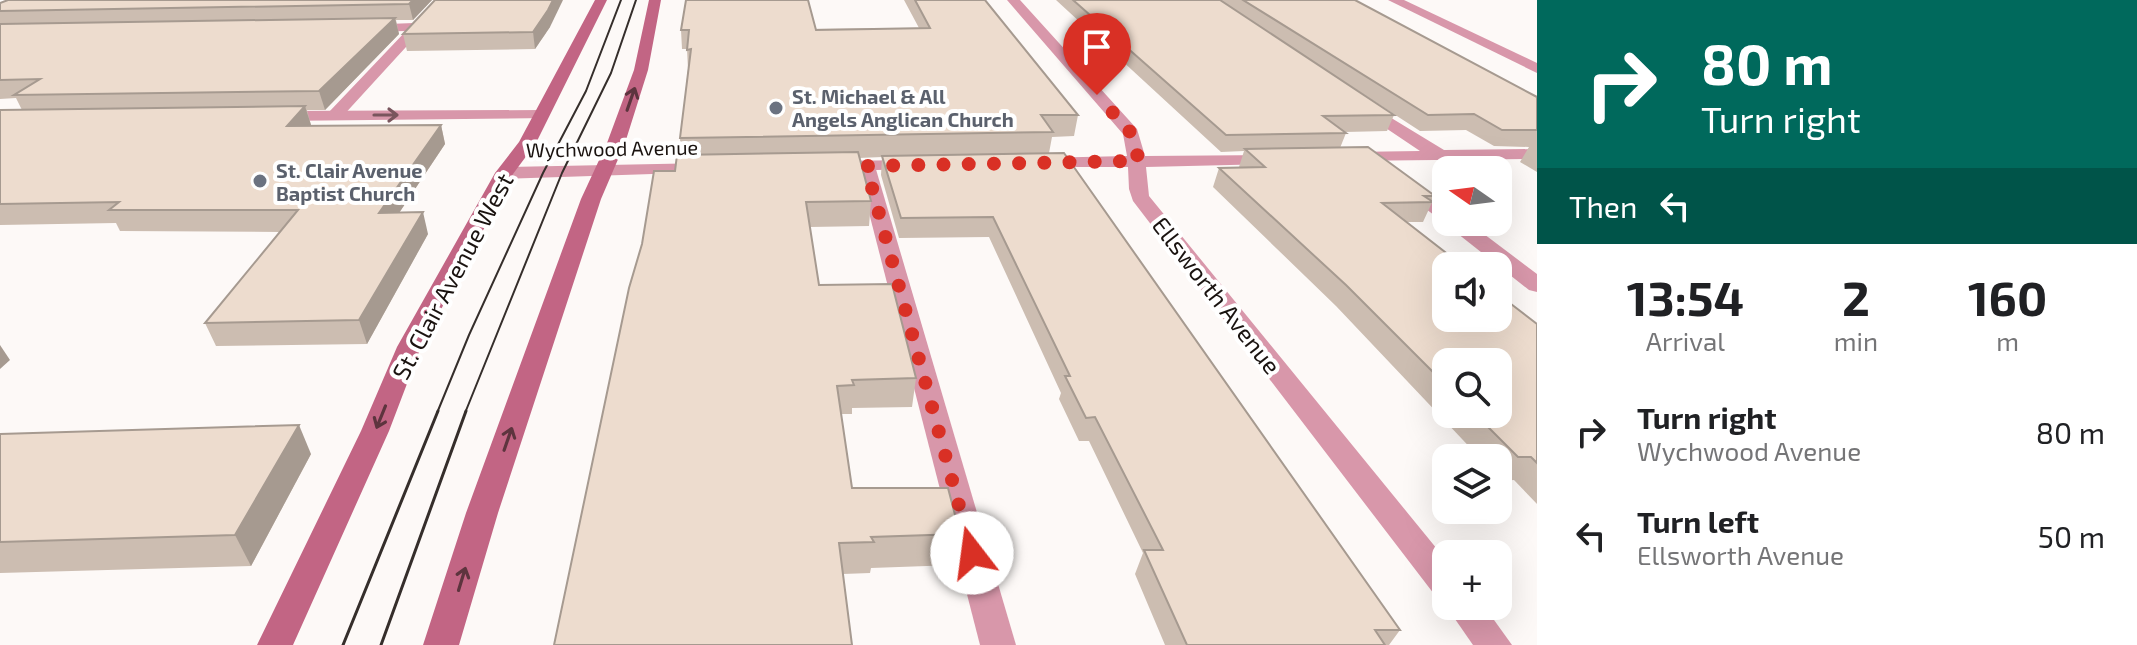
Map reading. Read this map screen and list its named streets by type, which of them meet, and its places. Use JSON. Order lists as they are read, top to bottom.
{
  "streets": {
    "main road": ["St. Clair Avenue West"],
    "street": ["Wychwood Avenue", "Ellsworth Avenue"]
  },
  "crossings": [
    ["Wychwood Avenue", "St. Clair Avenue West"]
  ],
  "places": ["St. Michael & All Angels Anglican Church", "St. Clair Avenue Baptist Church"],
  "north": "left",
  "page": {
    "turn": ["80 m", "Turn right"],
    "map_buttons": "+",
    "then": "Then",
    "eta": [
      "13:54",
      "Arrival",
      "2",
      "min",
      "160",
      "m"
    ],
    "list": [
      {
        "name": "Turn right",
        "note": "Wychwood Avenue",
        "value": "80 m"
      },
      {
        "name": "Turn left",
        "note": "Ellsworth Avenue",
        "value": "50 m"
      }
    ]
  }
}
